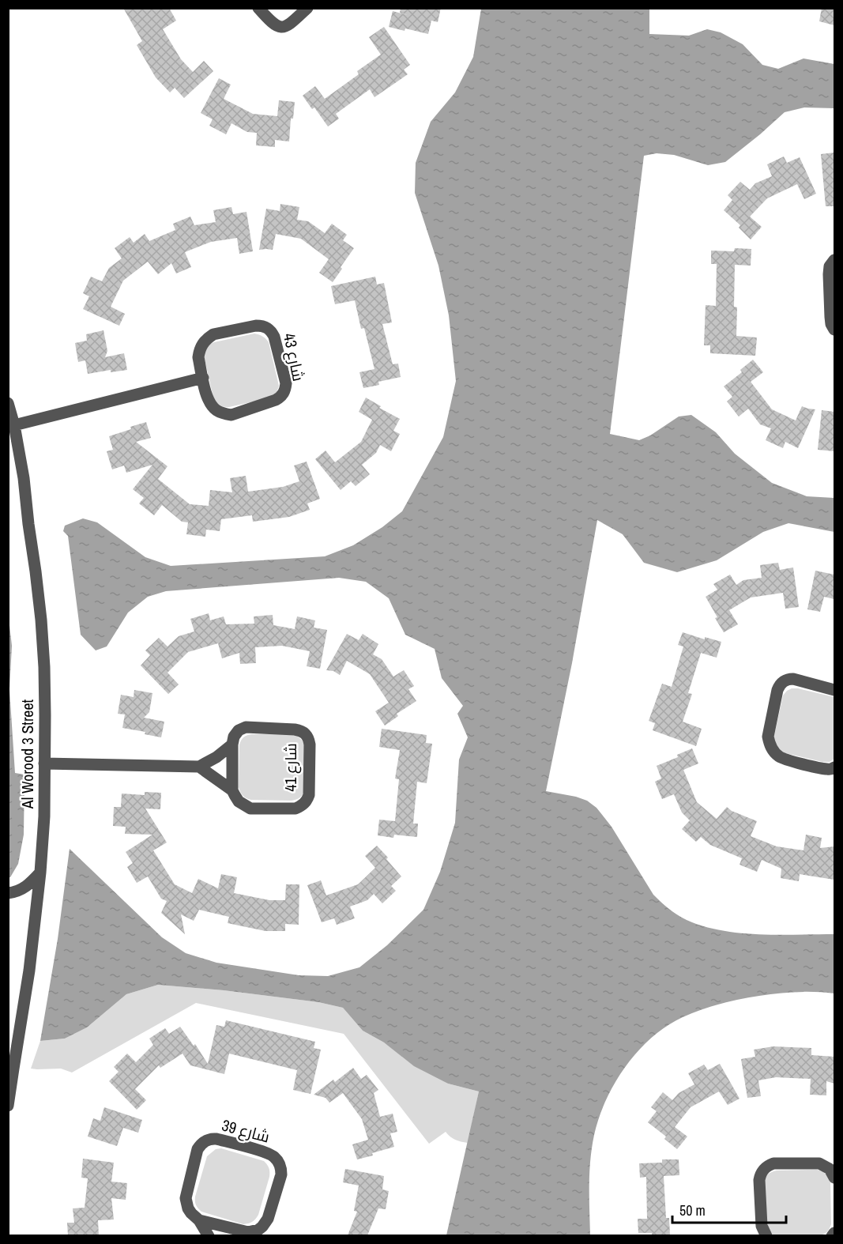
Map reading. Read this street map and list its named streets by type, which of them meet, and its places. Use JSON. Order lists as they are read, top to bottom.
{
  "streets": {
    "street": [
      "شارع 43",
      "Al Worood 3 Street",
      "شارع 41",
      "شارع 39"
    ]
  },
  "scale_bar": "50 m"
}
